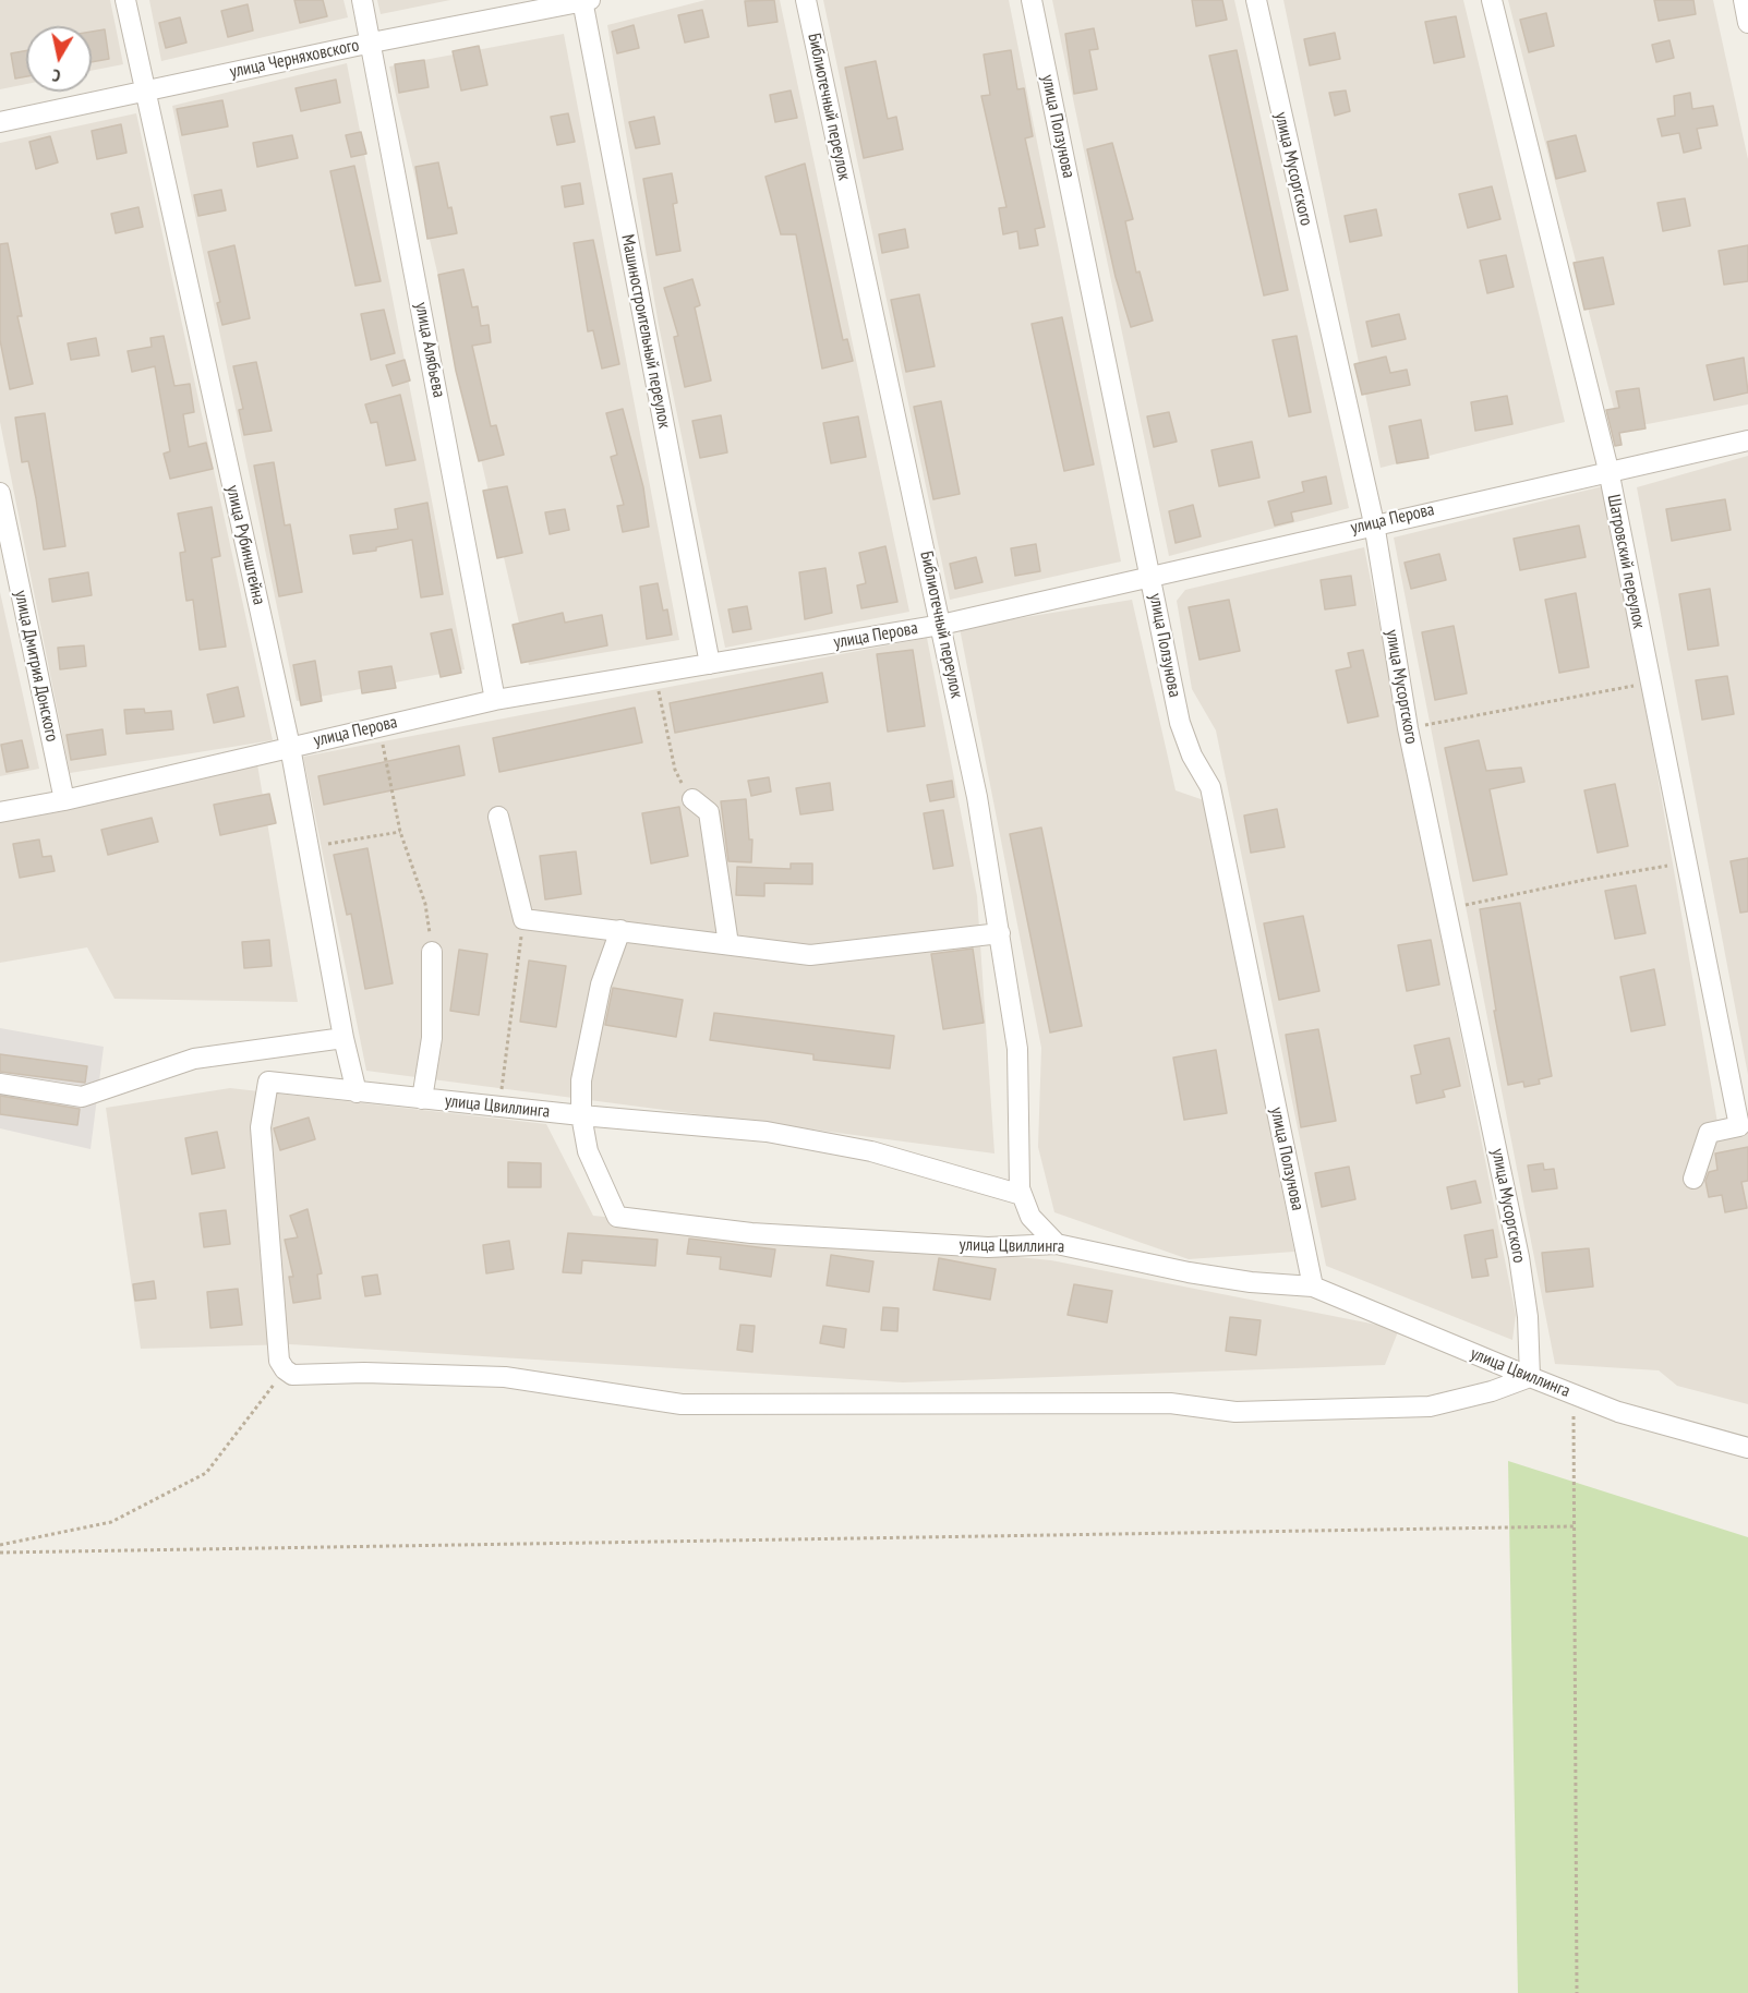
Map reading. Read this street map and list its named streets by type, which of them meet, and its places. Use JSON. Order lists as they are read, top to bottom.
{
  "streets": {
    "street": [
      "улица Черняховского",
      "Библиотечный переулок",
      "улица Ползунова",
      "улица Мусоргского",
      "Машиностроительный переулок",
      "улица Алябьева",
      "улица Перова",
      "улица Рубинштейна",
      "Шатровский переулок",
      "улица Дмитрия Донского",
      "улица Цвиллинга"
    ]
  },
  "crossings": [
    ["улица Черняховского", "Машиностроительный переулок"],
    ["улица Черняховского", "улица Алябьева"],
    ["улица Черняховского", "улица Рубинштейна"],
    ["Библиотечный переулок", "улица Перова"],
    ["Библиотечный переулок", "улица Цвиллинга"],
    ["улица Ползунова", "улица Перова"],
    ["улица Ползунова", "улица Цвиллинга"],
    ["улица Мусоргского", "улица Перова"],
    ["улица Мусоргского", "улица Цвиллинга"],
    ["Машиностроительный переулок", "улица Перова"],
    ["улица Алябьева", "улица Перова"],
    ["улица Перова", "улица Рубинштейна"],
    ["улица Перова", "Шатровский переулок"],
    ["улица Перова", "улица Дмитрия Донского"],
    ["улица Рубинштейна", "улица Цвиллинга"]
  ],
  "north": "bottom"
}
